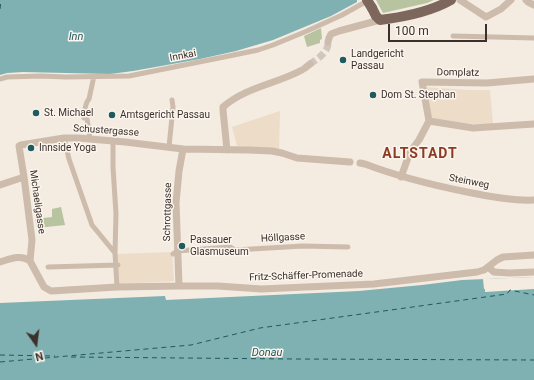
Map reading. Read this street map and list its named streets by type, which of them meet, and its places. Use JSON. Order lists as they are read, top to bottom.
{
  "streets": {
    "street": [
      "Innkai",
      "Domplatz",
      "Schustergasse",
      "Steinweg",
      "Michaeligasse",
      "Schrottgasse",
      "Höllgasse",
      "Fritz-Schäffer-Promenade"
    ]
  },
  "crossings": [
    ["Schustergasse", "Michaeligasse"],
    ["Schustergasse", "Schrottgasse"],
    ["Michaeligasse", "Fritz-Schäffer-Promenade"],
    ["Schrottgasse", "Höllgasse"],
    ["Schrottgasse", "Fritz-Schäffer-Promenade"]
  ],
  "districts": ["ALTSTADT"],
  "water": ["Inn", "Donau"],
  "places": [
    "Landgericht Passau",
    "Dom St. Stephan",
    "St. Michael",
    "Amtsgericht Passau",
    "Innside Yoga",
    "Passauer Glasmuseum"
  ],
  "scale_bar": "100 m",
  "north": "bottom"
}
